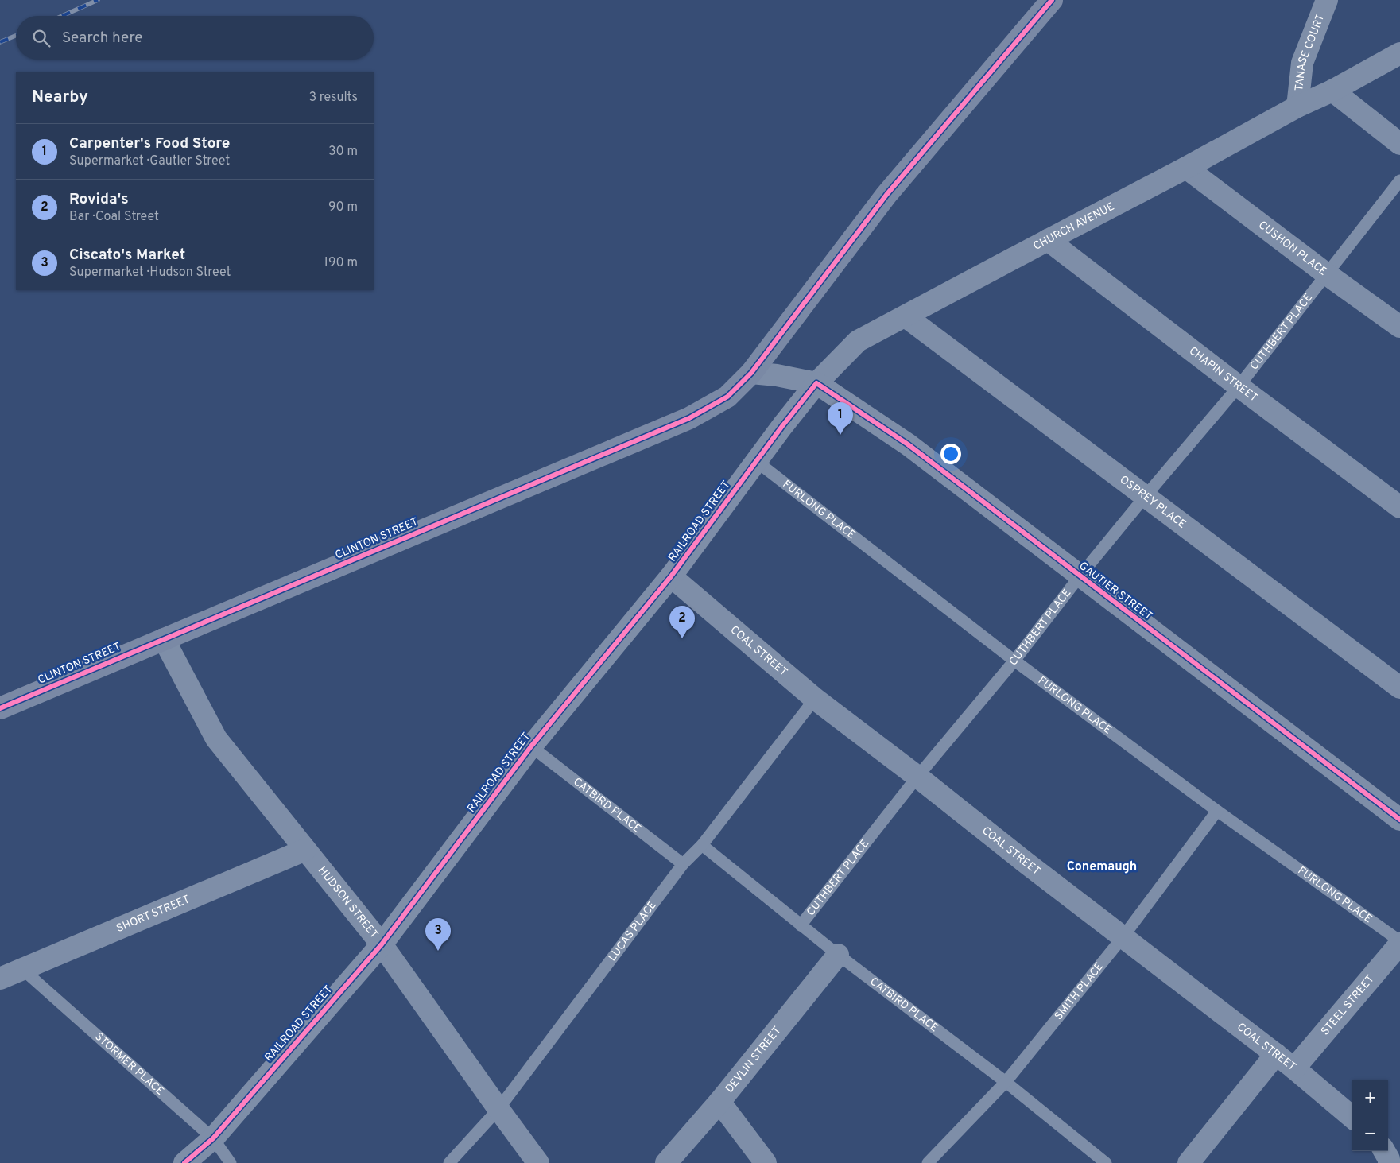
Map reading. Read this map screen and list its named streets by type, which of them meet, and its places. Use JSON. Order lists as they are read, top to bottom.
{
  "streets": {
    "main road": ["CLINTON STREET"],
    "street": [
      "TANASE COURT",
      "CHURCH AVENUE",
      "CUSHON PLACE",
      "CHAPIN STREET",
      "OSPREY PLACE",
      "RAILROAD STREET",
      "GAUTIER STREET",
      "COAL STREET",
      "HUDSON STREET",
      "SHORT STREET",
      "STEEL STREET",
      "DEVLIN STREET"
    ],
    "lane": [
      "CUTHBERT PLACE",
      "FURLONG PLACE",
      "CATBIRD PLACE",
      "LUCAS PLACE",
      "SMITH PLACE",
      "STORMER PLACE"
    ]
  },
  "crossings": [
    ["TANASE COURT", "CHURCH AVENUE"],
    ["CHURCH AVENUE", "CUSHON PLACE"],
    ["CHURCH AVENUE", "CHAPIN STREET"],
    ["CHURCH AVENUE", "OSPREY PLACE"],
    ["CHURCH AVENUE", "RAILROAD STREET"],
    ["CHURCH AVENUE", "GAUTIER STREET"],
    ["CUSHON PLACE", "CUTHBERT PLACE"],
    ["CUTHBERT PLACE", "CHAPIN STREET"],
    ["CUTHBERT PLACE", "OSPREY PLACE"],
    ["CUTHBERT PLACE", "FURLONG PLACE"],
    ["CUTHBERT PLACE", "GAUTIER STREET"],
    ["CUTHBERT PLACE", "COAL STREET"],
    ["CUTHBERT PLACE", "CATBIRD PLACE"],
    ["FURLONG PLACE", "RAILROAD STREET"],
    ["FURLONG PLACE", "SMITH PLACE"],
    ["FURLONG PLACE", "STEEL STREET"],
    ["RAILROAD STREET", "GAUTIER STREET"],
    ["RAILROAD STREET", "COAL STREET"],
    ["RAILROAD STREET", "CATBIRD PLACE"],
    ["RAILROAD STREET", "HUDSON STREET"],
    ["RAILROAD STREET", "STORMER PLACE"],
    ["CLINTON STREET", "HUDSON STREET"],
    ["COAL STREET", "LUCAS PLACE"],
    ["COAL STREET", "SMITH PLACE"],
    ["COAL STREET", "STEEL STREET"],
    ["CATBIRD PLACE", "LUCAS PLACE"],
    ["CATBIRD PLACE", "SMITH PLACE"],
    ["CATBIRD PLACE", "DEVLIN STREET"],
    ["HUDSON STREET", "SHORT STREET"],
    ["HUDSON STREET", "LUCAS PLACE"],
    ["SHORT STREET", "STORMER PLACE"]
  ],
  "districts": ["Conemaugh"],
  "page": {
    "search": "Search here",
    "heading": ["Nearby", "3 results"],
    "list": [
      {
        "mark": "1",
        "name": "Carpenter's Food Store",
        "note": "Supermarket · Gautier Street",
        "value": "30 m"
      },
      {
        "mark": "2",
        "name": "Rovida's",
        "note": "Bar · Coal Street",
        "value": "90 m"
      },
      {
        "mark": "3",
        "name": "Ciscato's Market",
        "note": "Supermarket · Hudson Street",
        "value": "190 m"
      }
    ],
    "pins": ["1", "2", "3"],
    "map_buttons": ["+", "−"]
  }
}
